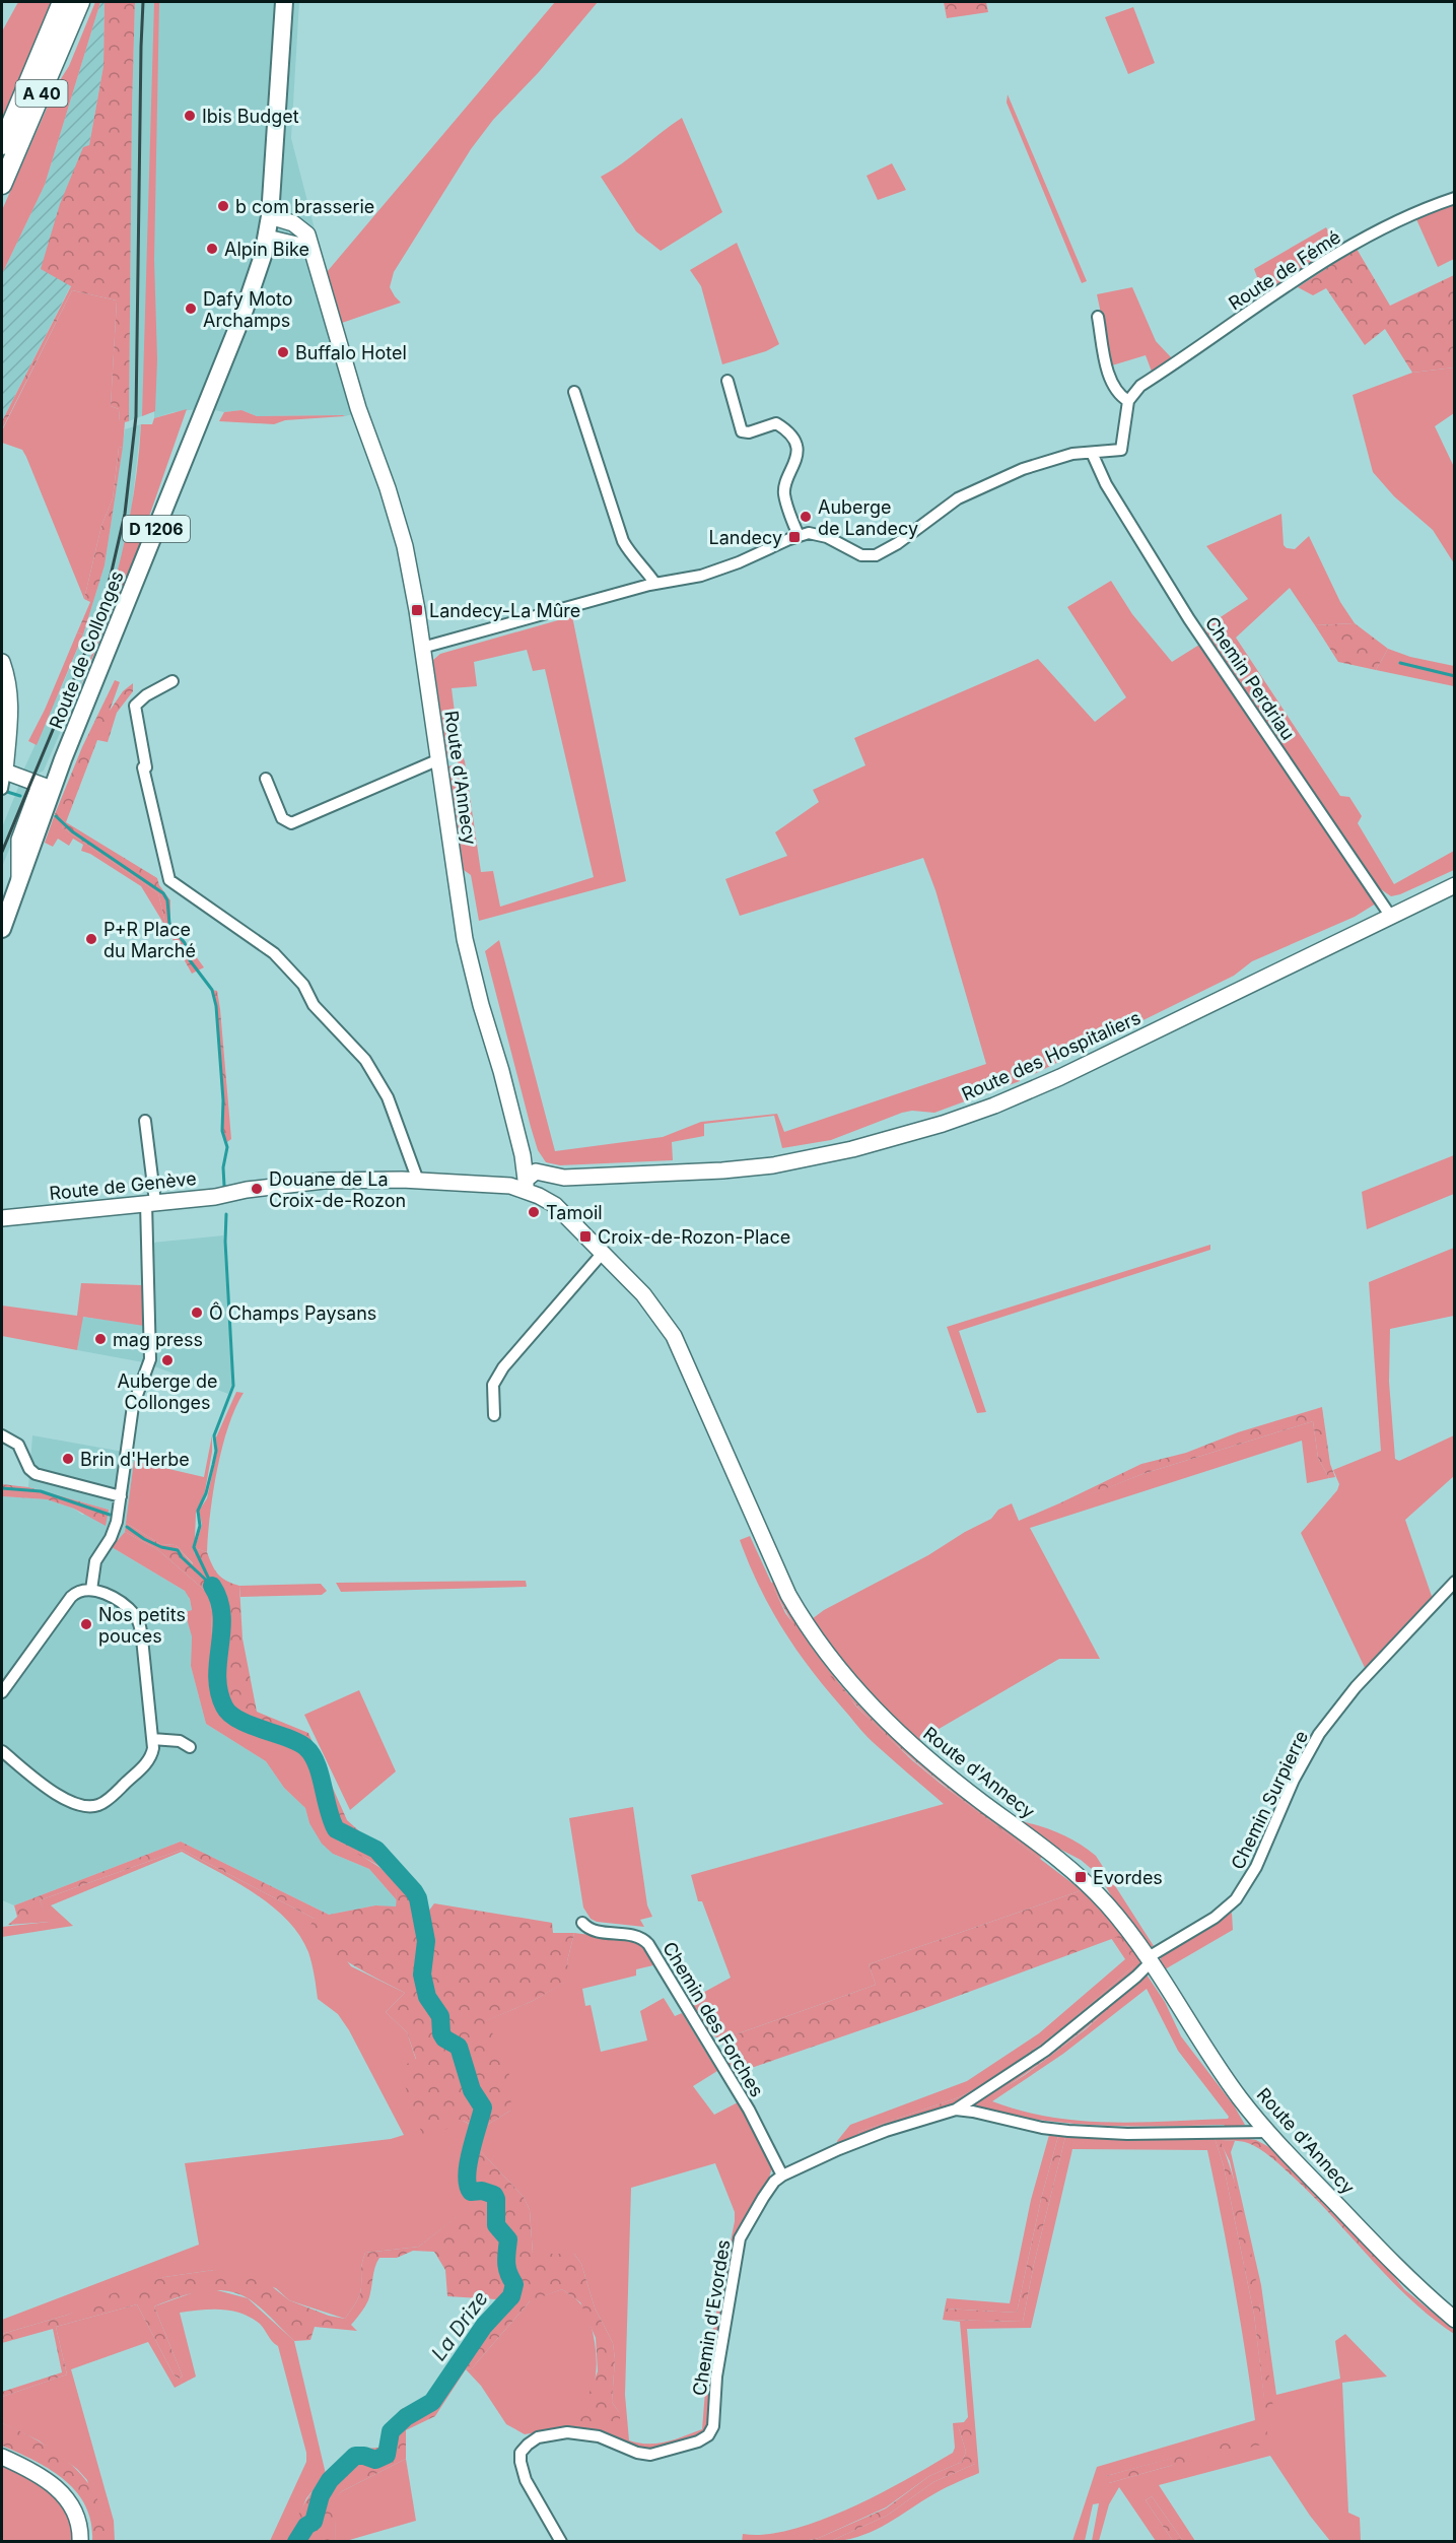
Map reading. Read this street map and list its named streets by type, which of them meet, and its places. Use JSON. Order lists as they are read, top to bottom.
{
  "streets": {
    "highway": ["A 40"],
    "main road": ["D 1206", "Route de Collonges"],
    "street": [
      "Route de Fémé",
      "Chemin Perdriau",
      "Route d'Annecy",
      "Route des Hospitaliers",
      "Route de Genève",
      "Chemin Surpierre",
      "Chemin des Forches",
      "Chemin d'Evordes"
    ]
  },
  "crossings": [
    ["D 1206", "Route de Collonges"],
    ["Route de Collonges", "Route d'Annecy"],
    ["Chemin Perdriau", "Route des Hospitaliers"],
    ["Route d'Annecy", "Route des Hospitaliers"],
    ["Route d'Annecy", "Route de Genève"],
    ["Route d'Annecy", "Chemin Surpierre"],
    ["Route d'Annecy", "Chemin d'Evordes"],
    ["Route des Hospitaliers", "Route de Genève"],
    ["Chemin Surpierre", "Chemin d'Evordes"],
    ["Chemin des Forches", "Chemin d'Evordes"]
  ],
  "water": ["La Drize"],
  "places": {
    "other": [
      "Ibis Budget",
      "b com brasserie",
      "Alpin Bike",
      "Dafy Moto Archamps",
      "Buffalo Hotel",
      "Auberge de Landecy",
      "P+R Place du Marché",
      "Douane de La Croix-de-Rozon",
      "Tamoil",
      "Ô Champs Paysans",
      "mag press",
      "Auberge de Collonges",
      "Brin d'Herbe",
      "Nos petits pouces"
    ],
    "transit": [
      "Landecy",
      "Landecy-La Mûre",
      "Croix-de-Rozon-Place",
      "Evordes"
    ]
  }
}
